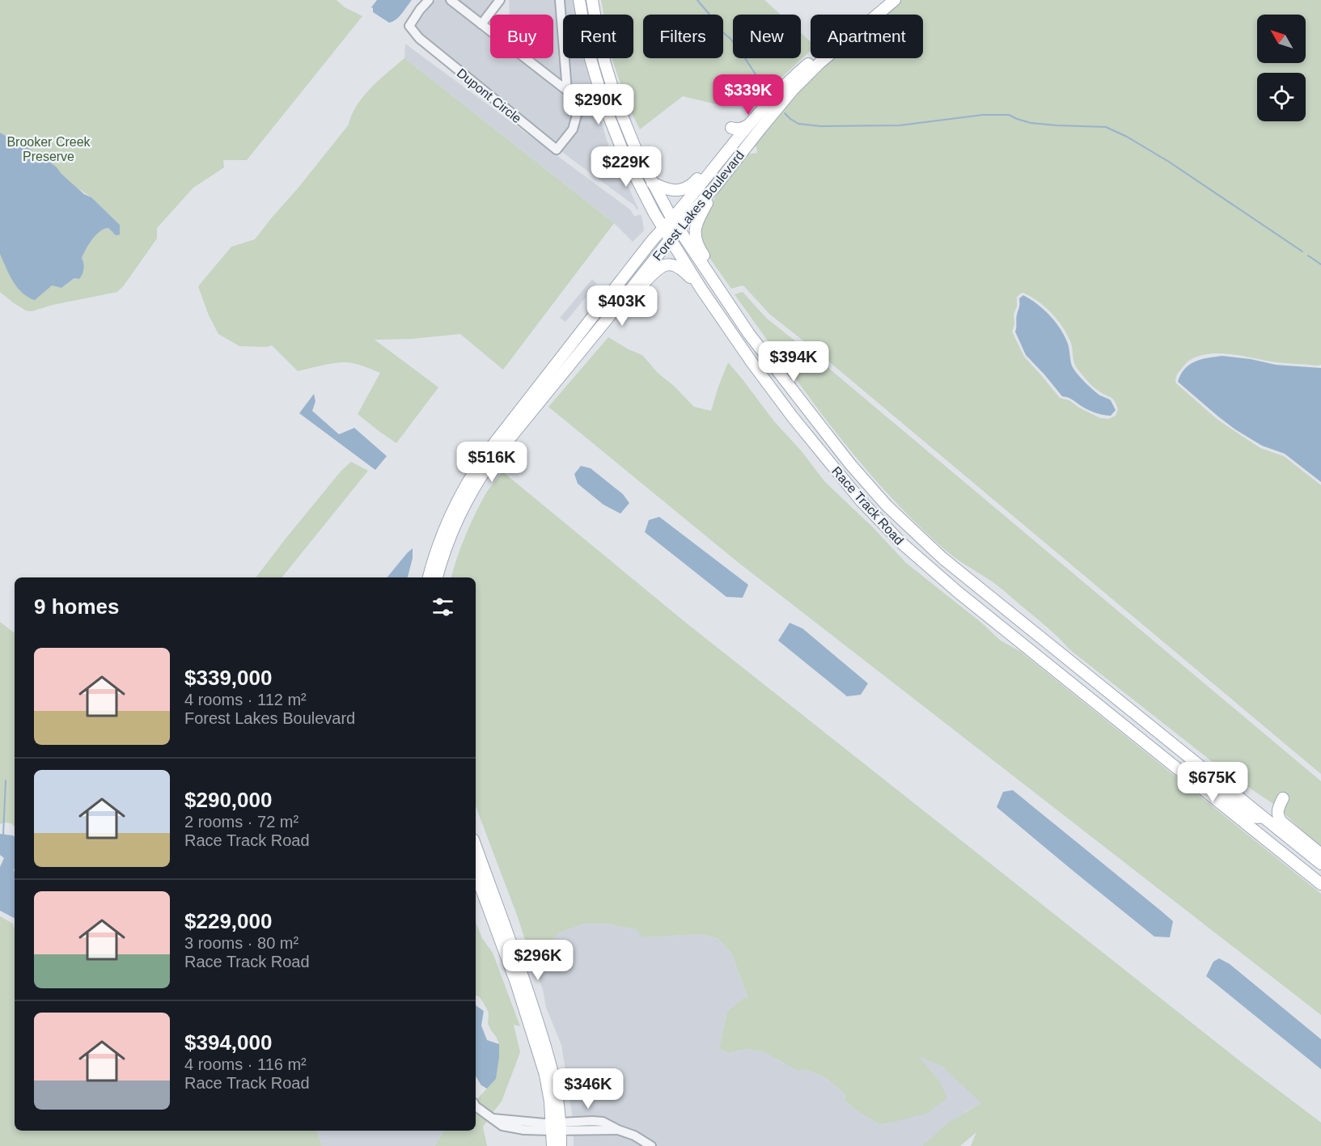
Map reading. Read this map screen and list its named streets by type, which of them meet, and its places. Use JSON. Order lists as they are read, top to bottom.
{
  "streets": {
    "main road": ["Forest Lakes Boulevard", "Race Track Road"],
    "street": ["Dupont Circle"]
  },
  "crossings": [
    ["Forest Lakes Boulevard", "Race Track Road"]
  ],
  "parks": ["Brooker Creek Preserve"],
  "north": "top left",
  "page": {
    "chip": [
      "Buy",
      "Rent",
      "Filters",
      "New",
      "Apartment"
    ],
    "price": [
      "$339K",
      "$290K",
      "$229K",
      "$403K",
      "$394K",
      "$516K",
      "$675K",
      "$296K",
      "$346K"
    ],
    "heading": "9 homes",
    "list": [
      {
        "name": "$339,000",
        "note": "4 rooms · 112 m² · Forest Lakes Boulevard"
      },
      {
        "name": "$290,000",
        "note": "2 rooms · 72 m² · Race Track Road"
      },
      {
        "name": "$229,000",
        "note": "3 rooms · 80 m² · Race Track Road"
      },
      {
        "name": "$394,000",
        "note": "4 rooms · 116 m² · Race Track Road"
      }
    ]
  }
}
